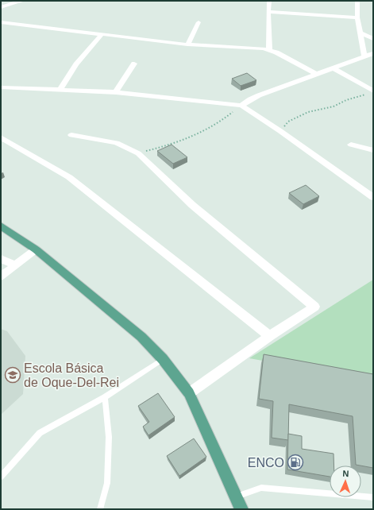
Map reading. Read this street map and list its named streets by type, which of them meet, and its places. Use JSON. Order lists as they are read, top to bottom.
{
  "places": {
    "school or university": ["Escola Básica de Oque-Del-Rei"],
    "fuel station": ["ENCO"]
  },
  "north": "top"
}
